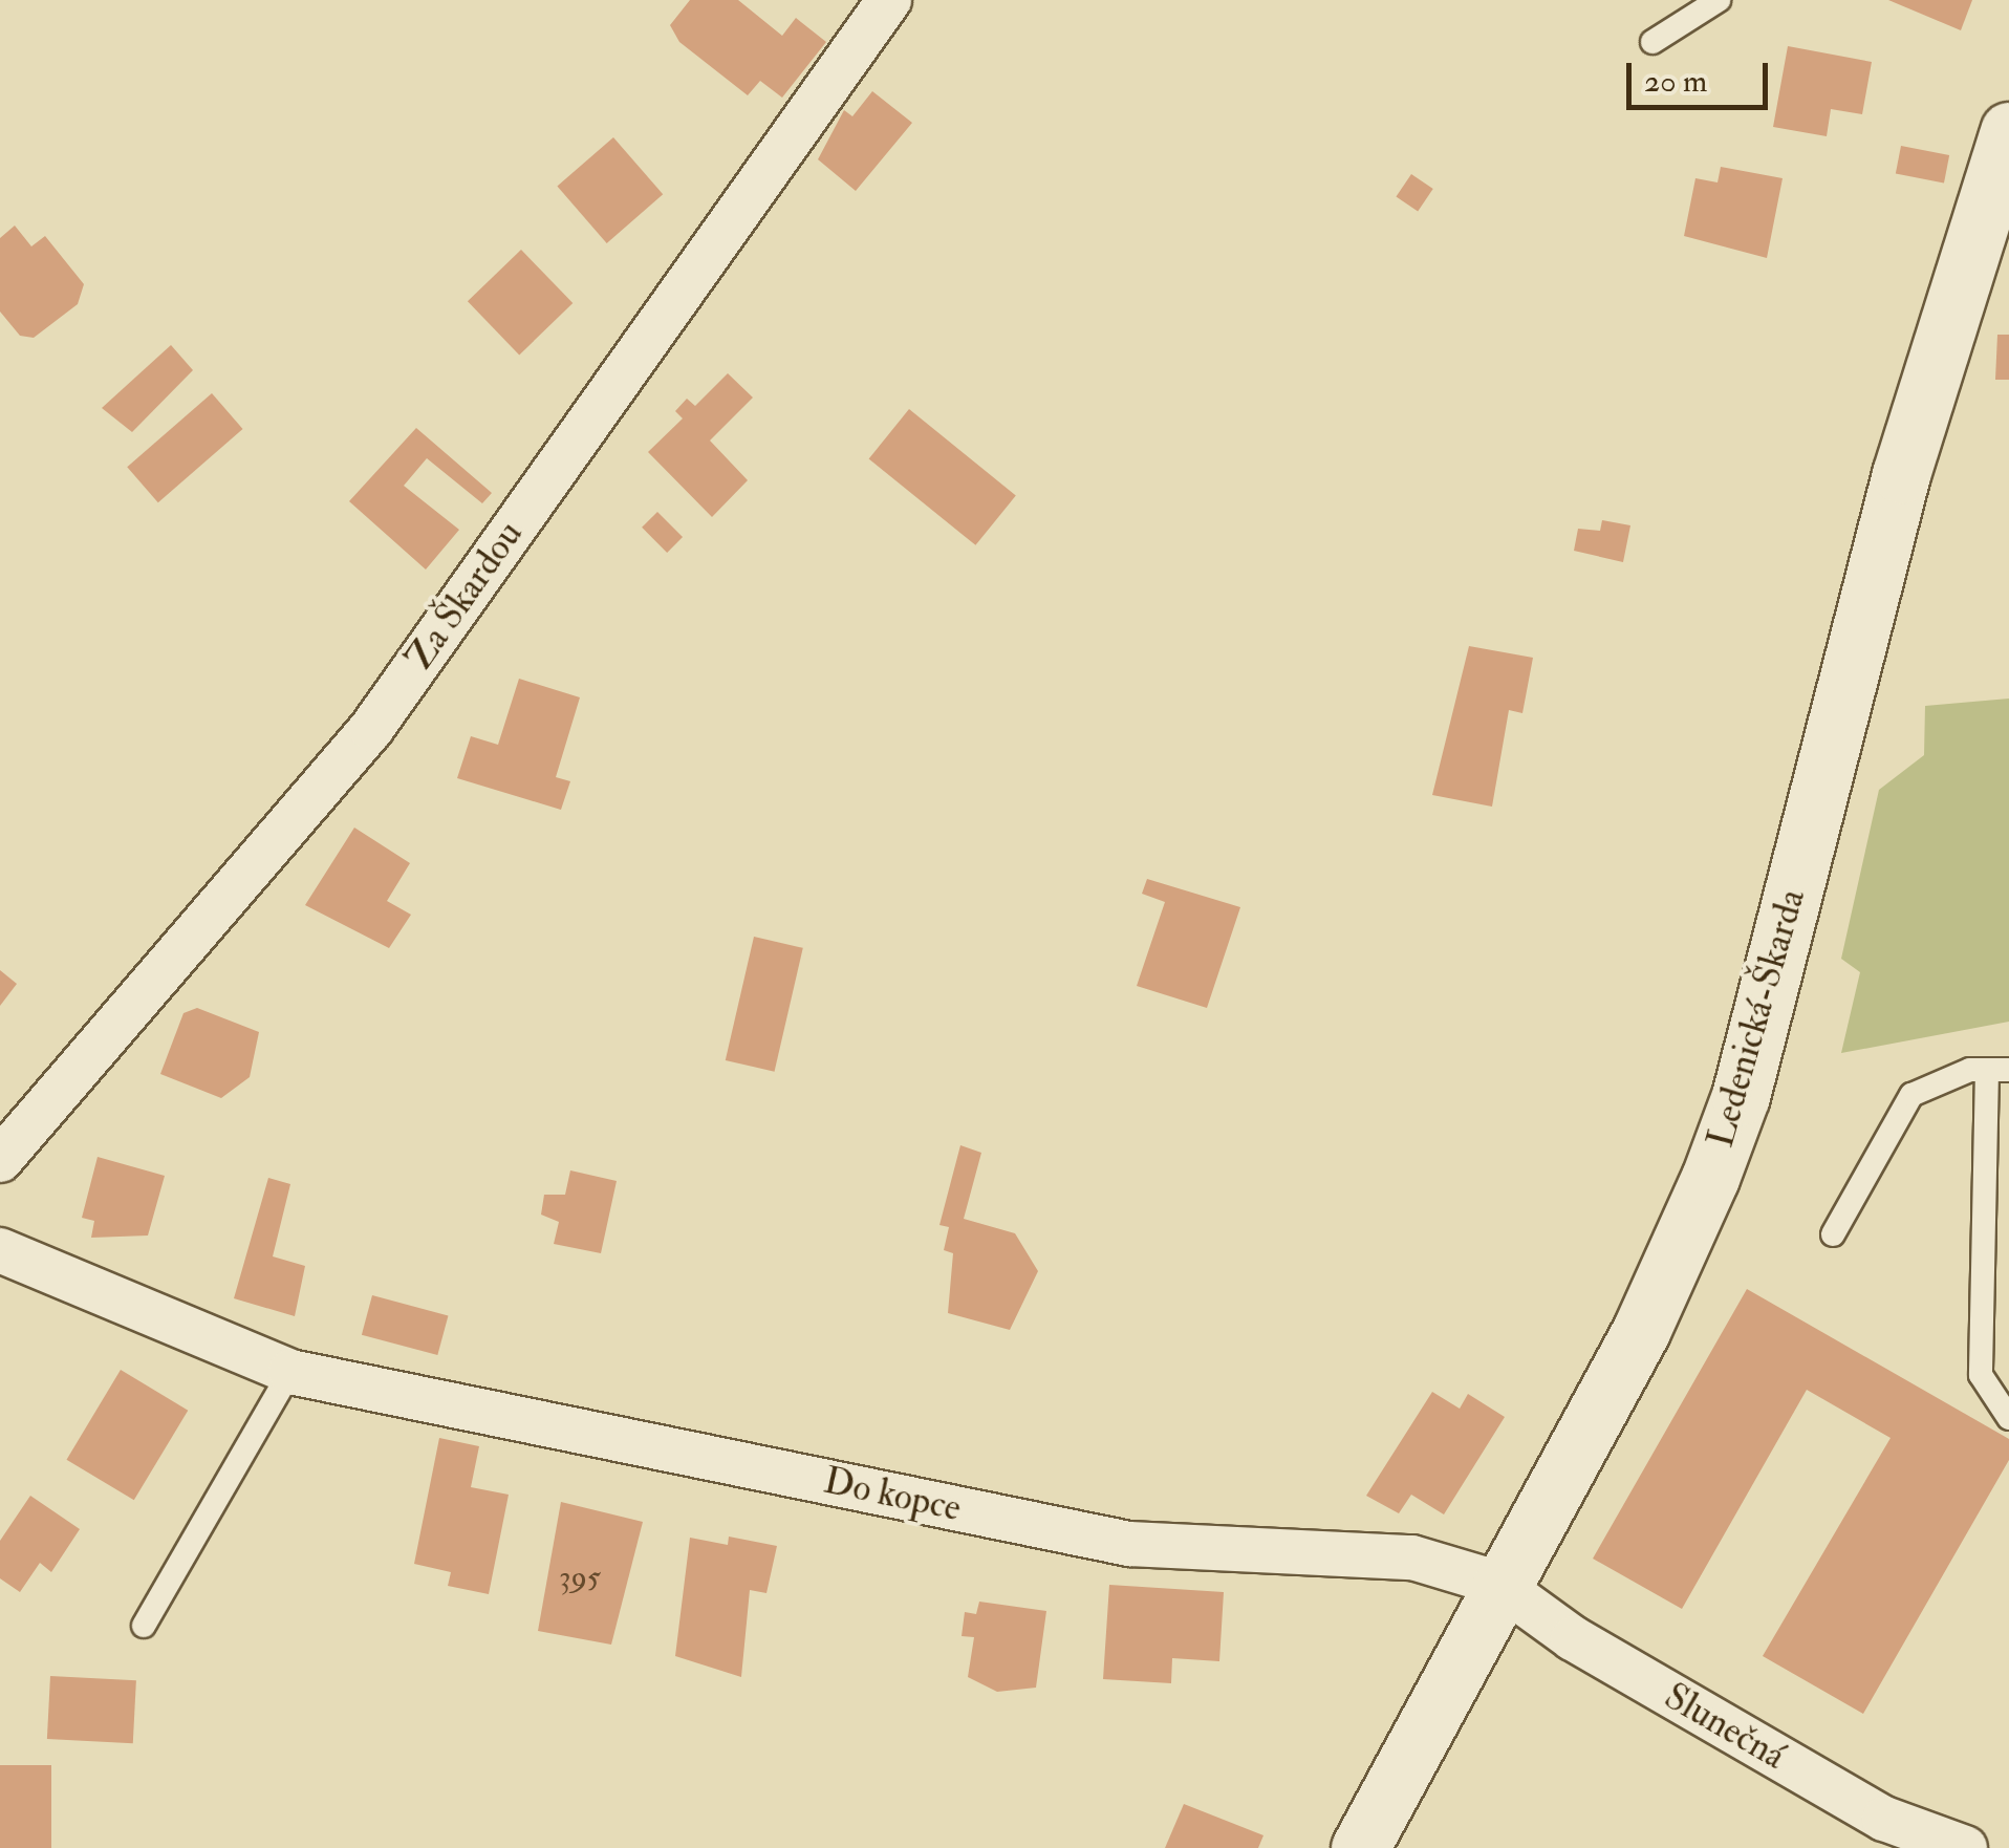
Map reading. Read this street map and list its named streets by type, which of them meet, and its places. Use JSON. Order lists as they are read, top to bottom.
{
  "streets": {
    "main road": ["Ledenická-Škarda"],
    "street": ["Za Škardou", "Do kopce", "Slunečná"]
  },
  "crossings": [
    ["Ledenická-Škarda", "Do kopce"],
    ["Ledenická-Škarda", "Slunečná"],
    ["Do kopce", "Slunečná"]
  ],
  "house_numbers": ["395"],
  "scale_bar": "20 m"
}
